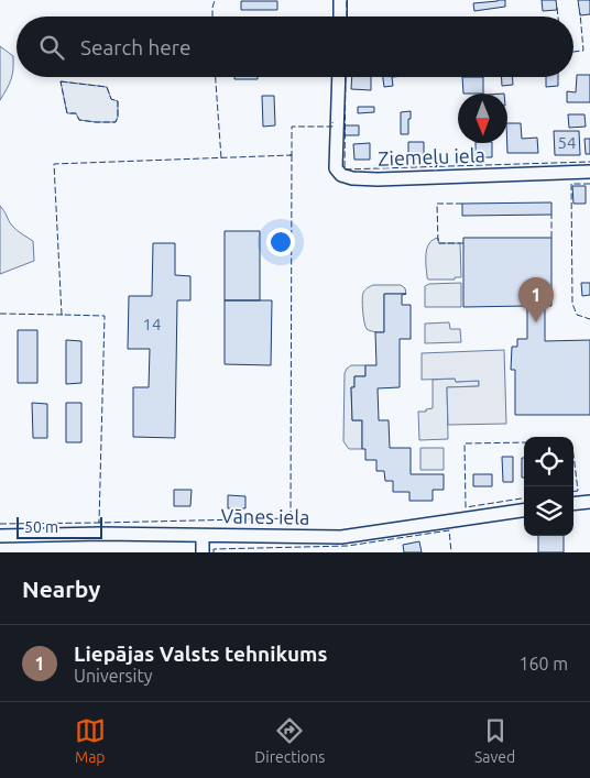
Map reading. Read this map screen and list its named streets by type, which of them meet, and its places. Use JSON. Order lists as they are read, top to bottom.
{
  "streets": {
    "street": ["Ziemeļu iela", "Vānes iela"]
  },
  "house_numbers": ["54", "14"],
  "scale_bar": "50 m",
  "north": "bottom",
  "page": {
    "search": "Search here",
    "pins": "1",
    "scale": "50 m",
    "heading": "Nearby",
    "list": [
      {
        "mark": "1",
        "name": "Liepājas Valsts tehnikums",
        "note": "University",
        "value": "160 m"
      }
    ],
    "nav": ["Map", "Directions", "Saved"]
  }
}
